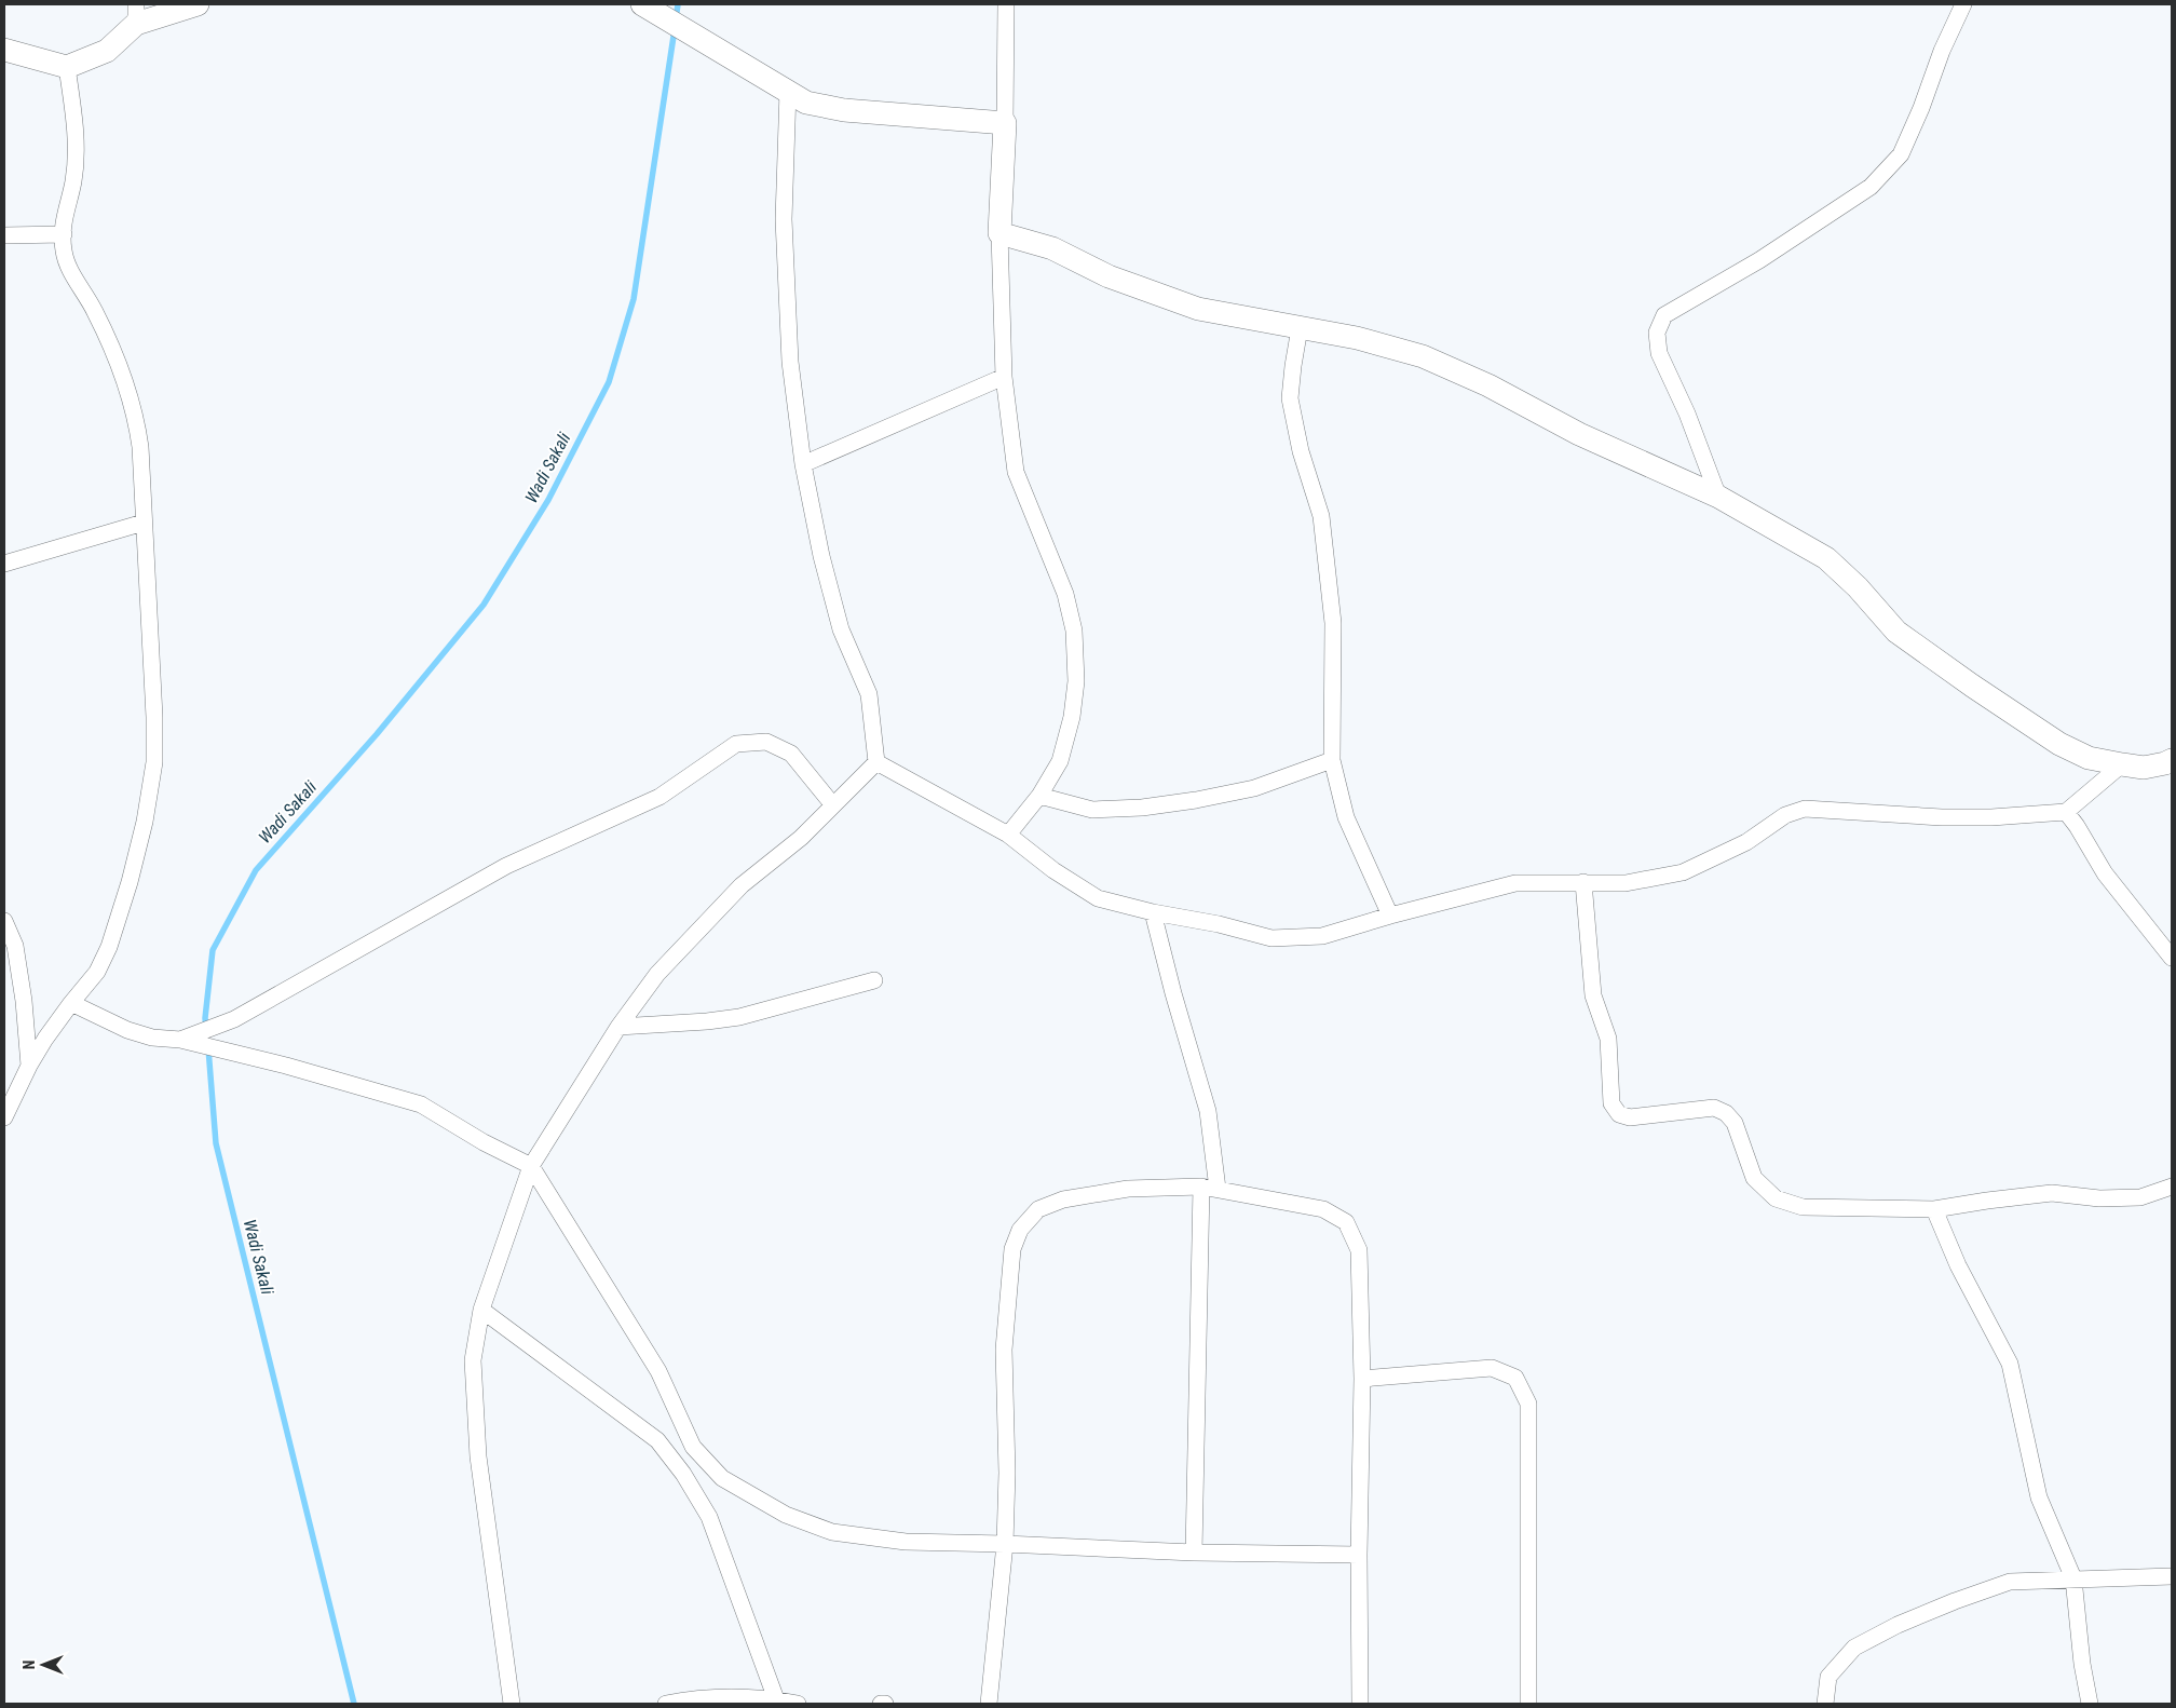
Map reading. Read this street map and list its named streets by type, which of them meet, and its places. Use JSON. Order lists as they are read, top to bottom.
{
  "water": ["Wadi Sakali"],
  "north": "left"
}
